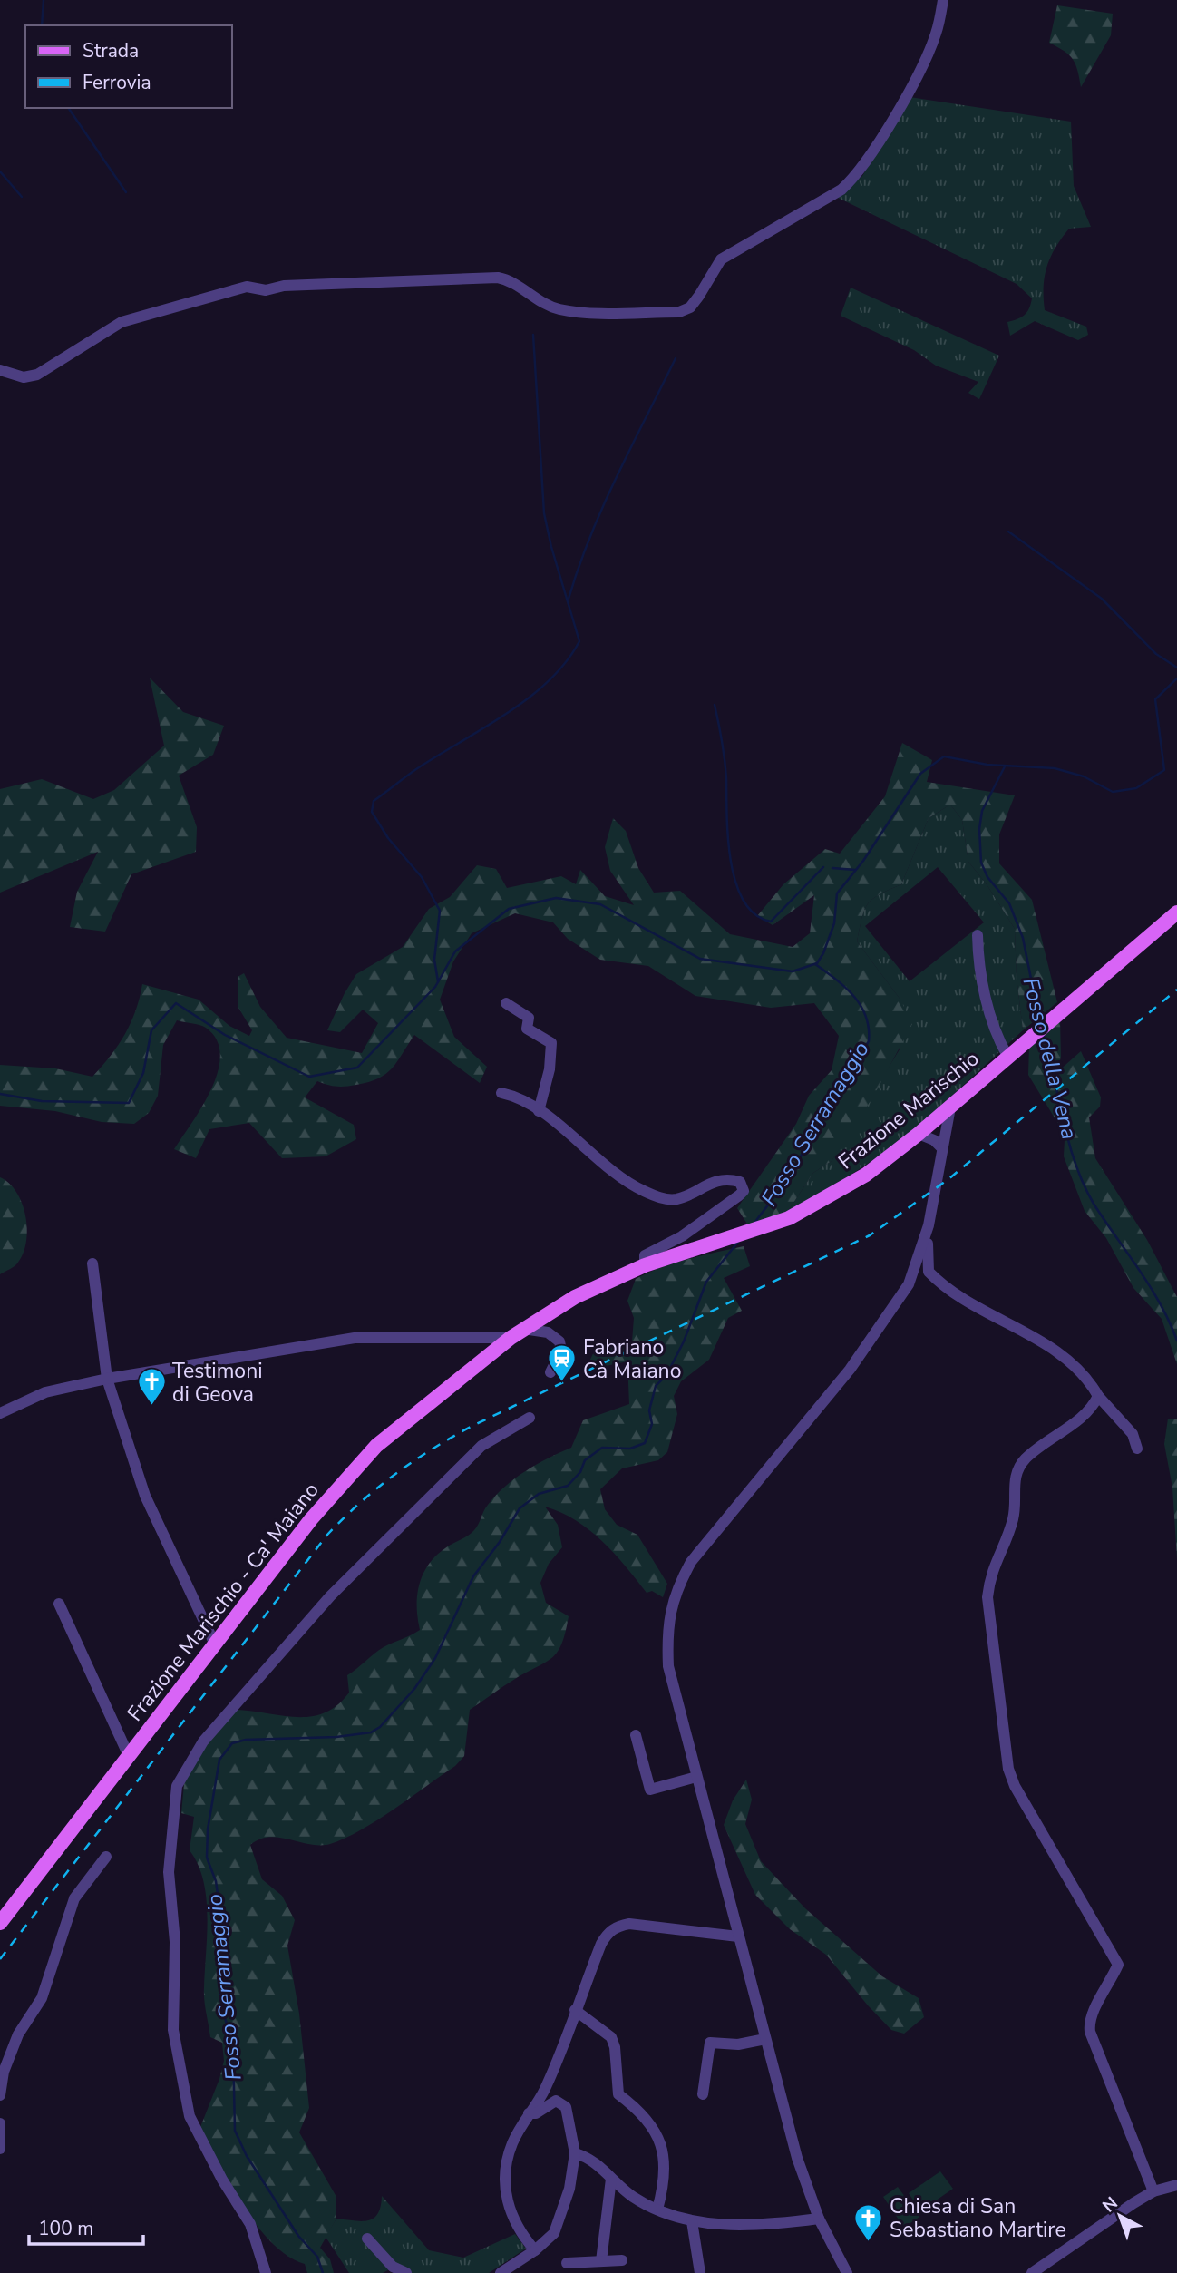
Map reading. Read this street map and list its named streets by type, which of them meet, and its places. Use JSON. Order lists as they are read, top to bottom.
{
  "streets": {
    "main road": ["Frazione Marischio", "Frazione Marischio - Ca' Maiano"]
  },
  "crossings": [
    ["Frazione Marischio", "Frazione Marischio - Ca' Maiano"]
  ],
  "water": ["Fosso della Vena", "Fosso Serramaggio"],
  "places": {
    "station": ["Fabriano Cà Maiano"],
    "church": ["Testimoni di Geova", "Chiesa di San Sebastiano Martire"]
  },
  "legend": ["Strada", "Ferrovia"],
  "scale_bar": "100 m",
  "north": "top left"
}
